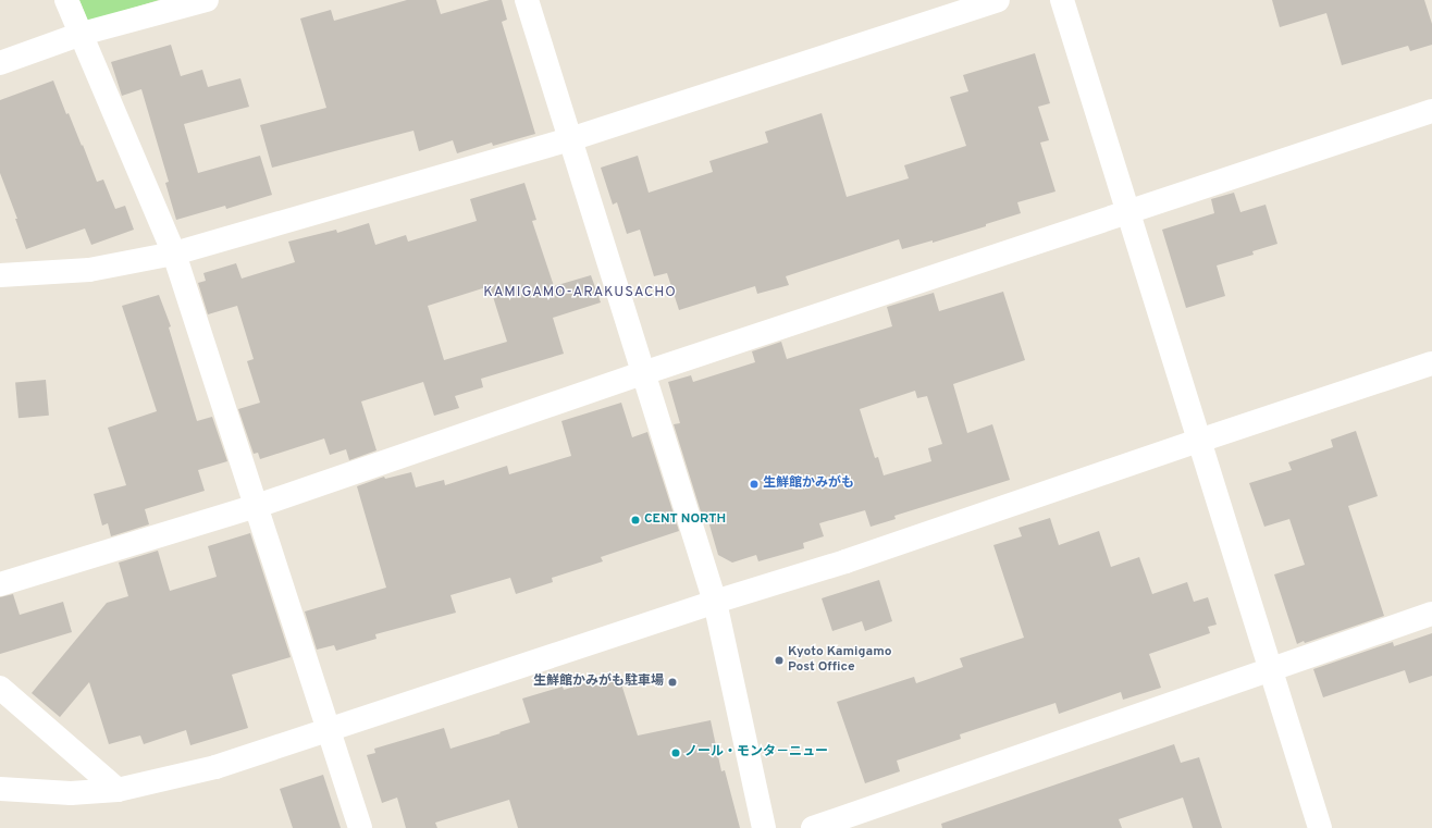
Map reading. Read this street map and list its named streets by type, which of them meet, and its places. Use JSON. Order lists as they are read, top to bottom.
{
  "districts": ["KAMIGAMO-ARAKUSACHO"],
  "places": [
    "生鮮館かみがも",
    "CENT NORTH",
    "Kyoto Kamigamo Post Office",
    "生鮮館かみがも駐車場",
    "ノール・モンタ－ニュー"
  ]
}
